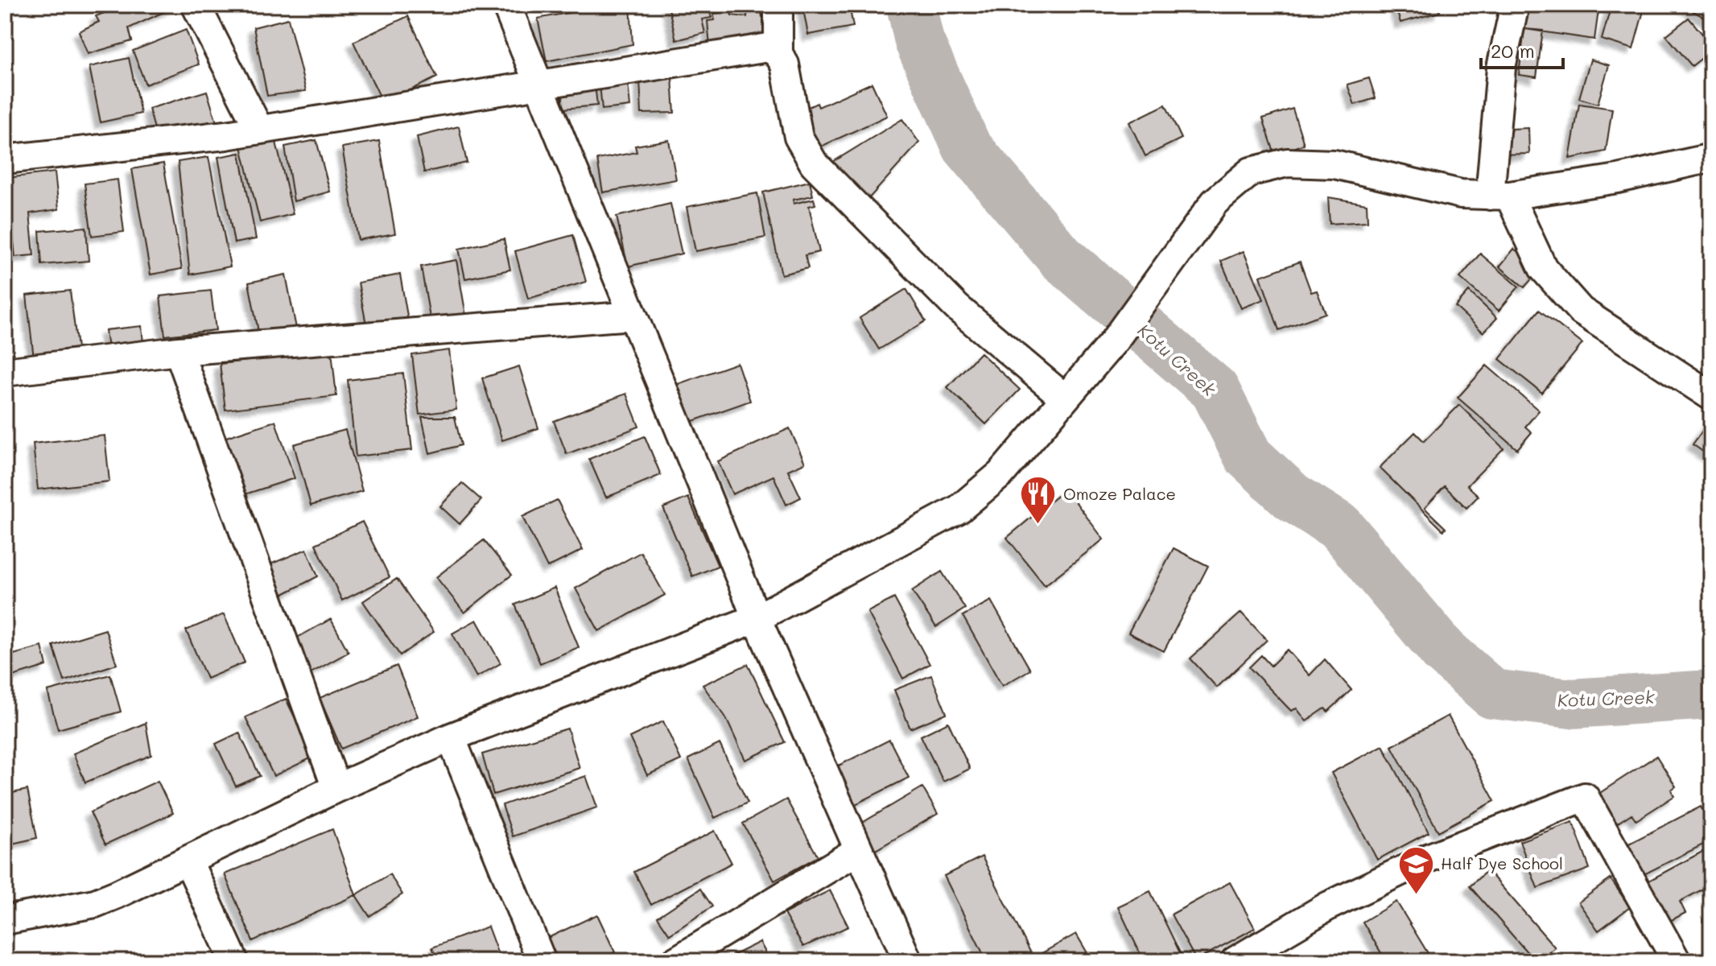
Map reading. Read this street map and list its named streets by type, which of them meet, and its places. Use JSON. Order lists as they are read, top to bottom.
{
  "water": ["Kotu Creek"],
  "places": {
    "restaurant": ["Omoze Palace"],
    "school or university": ["Half Dye School"]
  },
  "scale_bar": "20 m"
}
